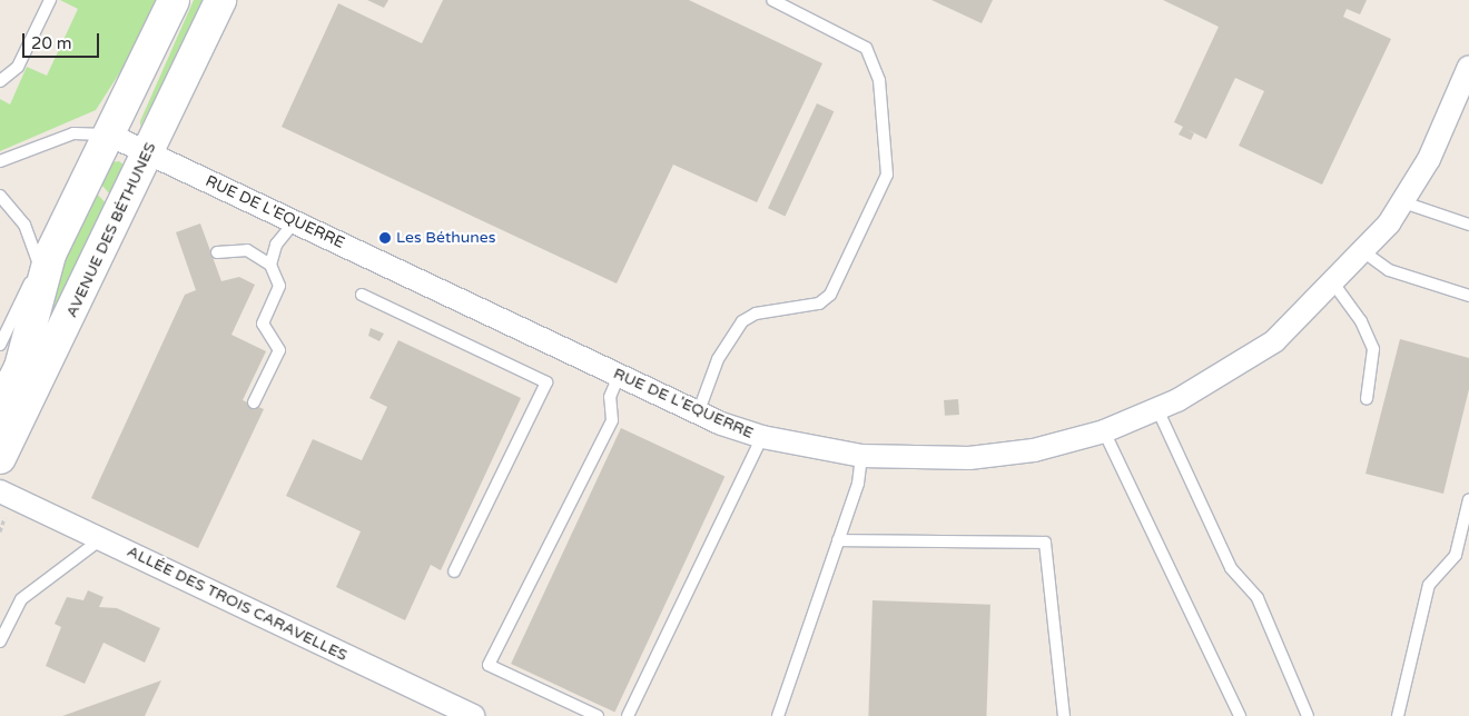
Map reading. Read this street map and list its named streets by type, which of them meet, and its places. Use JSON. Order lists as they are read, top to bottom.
{
  "streets": {
    "street": ["RUE DE L'EQUERRE", "AVENUE DES BÉTHUNES", "ALLÉE DES TROIS CARAVELLES"]
  },
  "crossings": [
    ["RUE DE L'EQUERRE", "AVENUE DES BÉTHUNES"]
  ],
  "places": ["Les Béthunes"],
  "scale_bar": "20 m"
}
